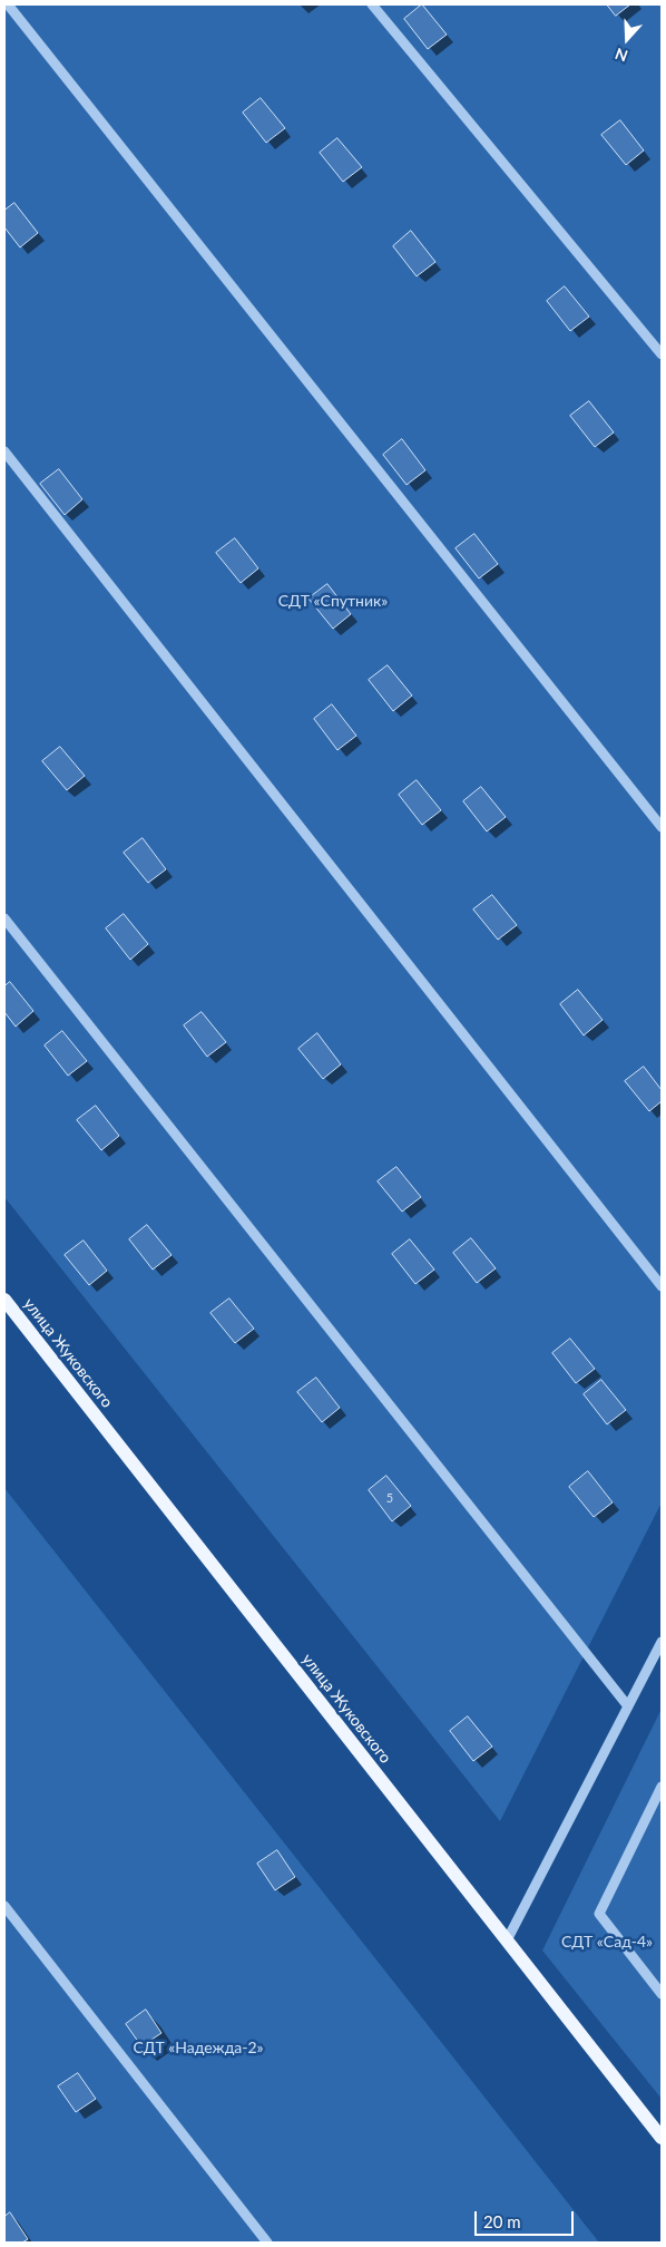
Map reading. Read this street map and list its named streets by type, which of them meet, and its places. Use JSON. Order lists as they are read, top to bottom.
{
  "streets": {
    "main road": ["улица Жуковского"]
  },
  "parks": ["СДТ «Спутник»", "СДТ «Сад-4»", "СДТ «Надежда-2»"],
  "house_numbers": ["5"],
  "scale_bar": "20 m",
  "north": "bottom"
}
